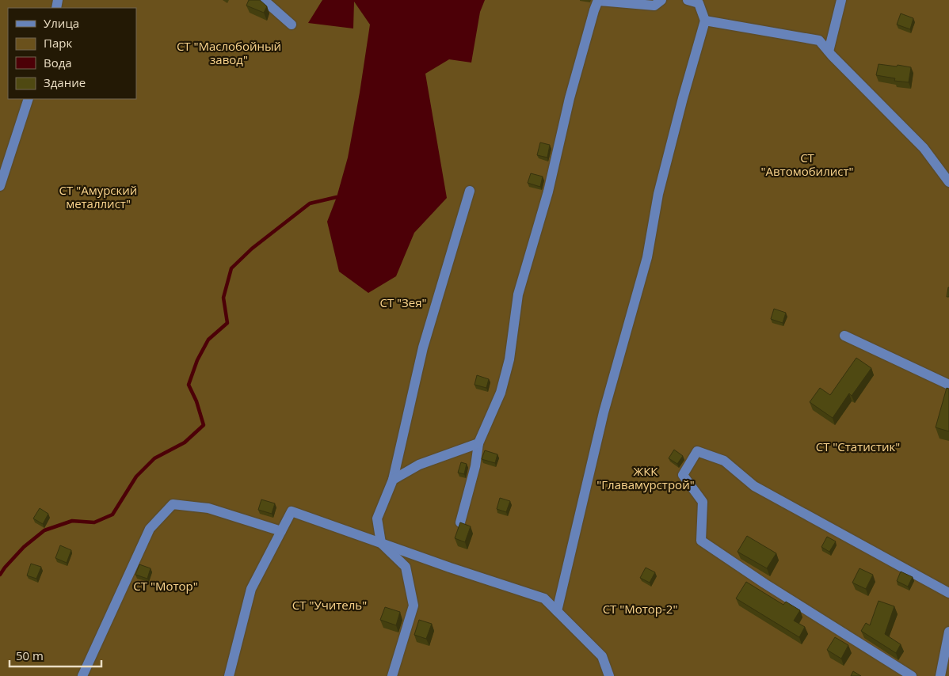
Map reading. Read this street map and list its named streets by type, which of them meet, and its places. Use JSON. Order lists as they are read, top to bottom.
{
  "parks": [
    "СТ \"Маслобойный завод\"",
    "СТ \"Автомобилист\"",
    "СТ \"Амурский металлист\"",
    "СТ \"Зея\"",
    "СТ \"Статистик\"",
    "ЖКК \"Главамурстрой\"",
    "СТ \"Мотор\"",
    "СТ \"Учитель\"",
    "СТ \"Мотор-2\""
  ],
  "legend": [
    "Улица",
    "Парк",
    "Вода",
    "Здание"
  ],
  "scale_bar": "50 m"
}
